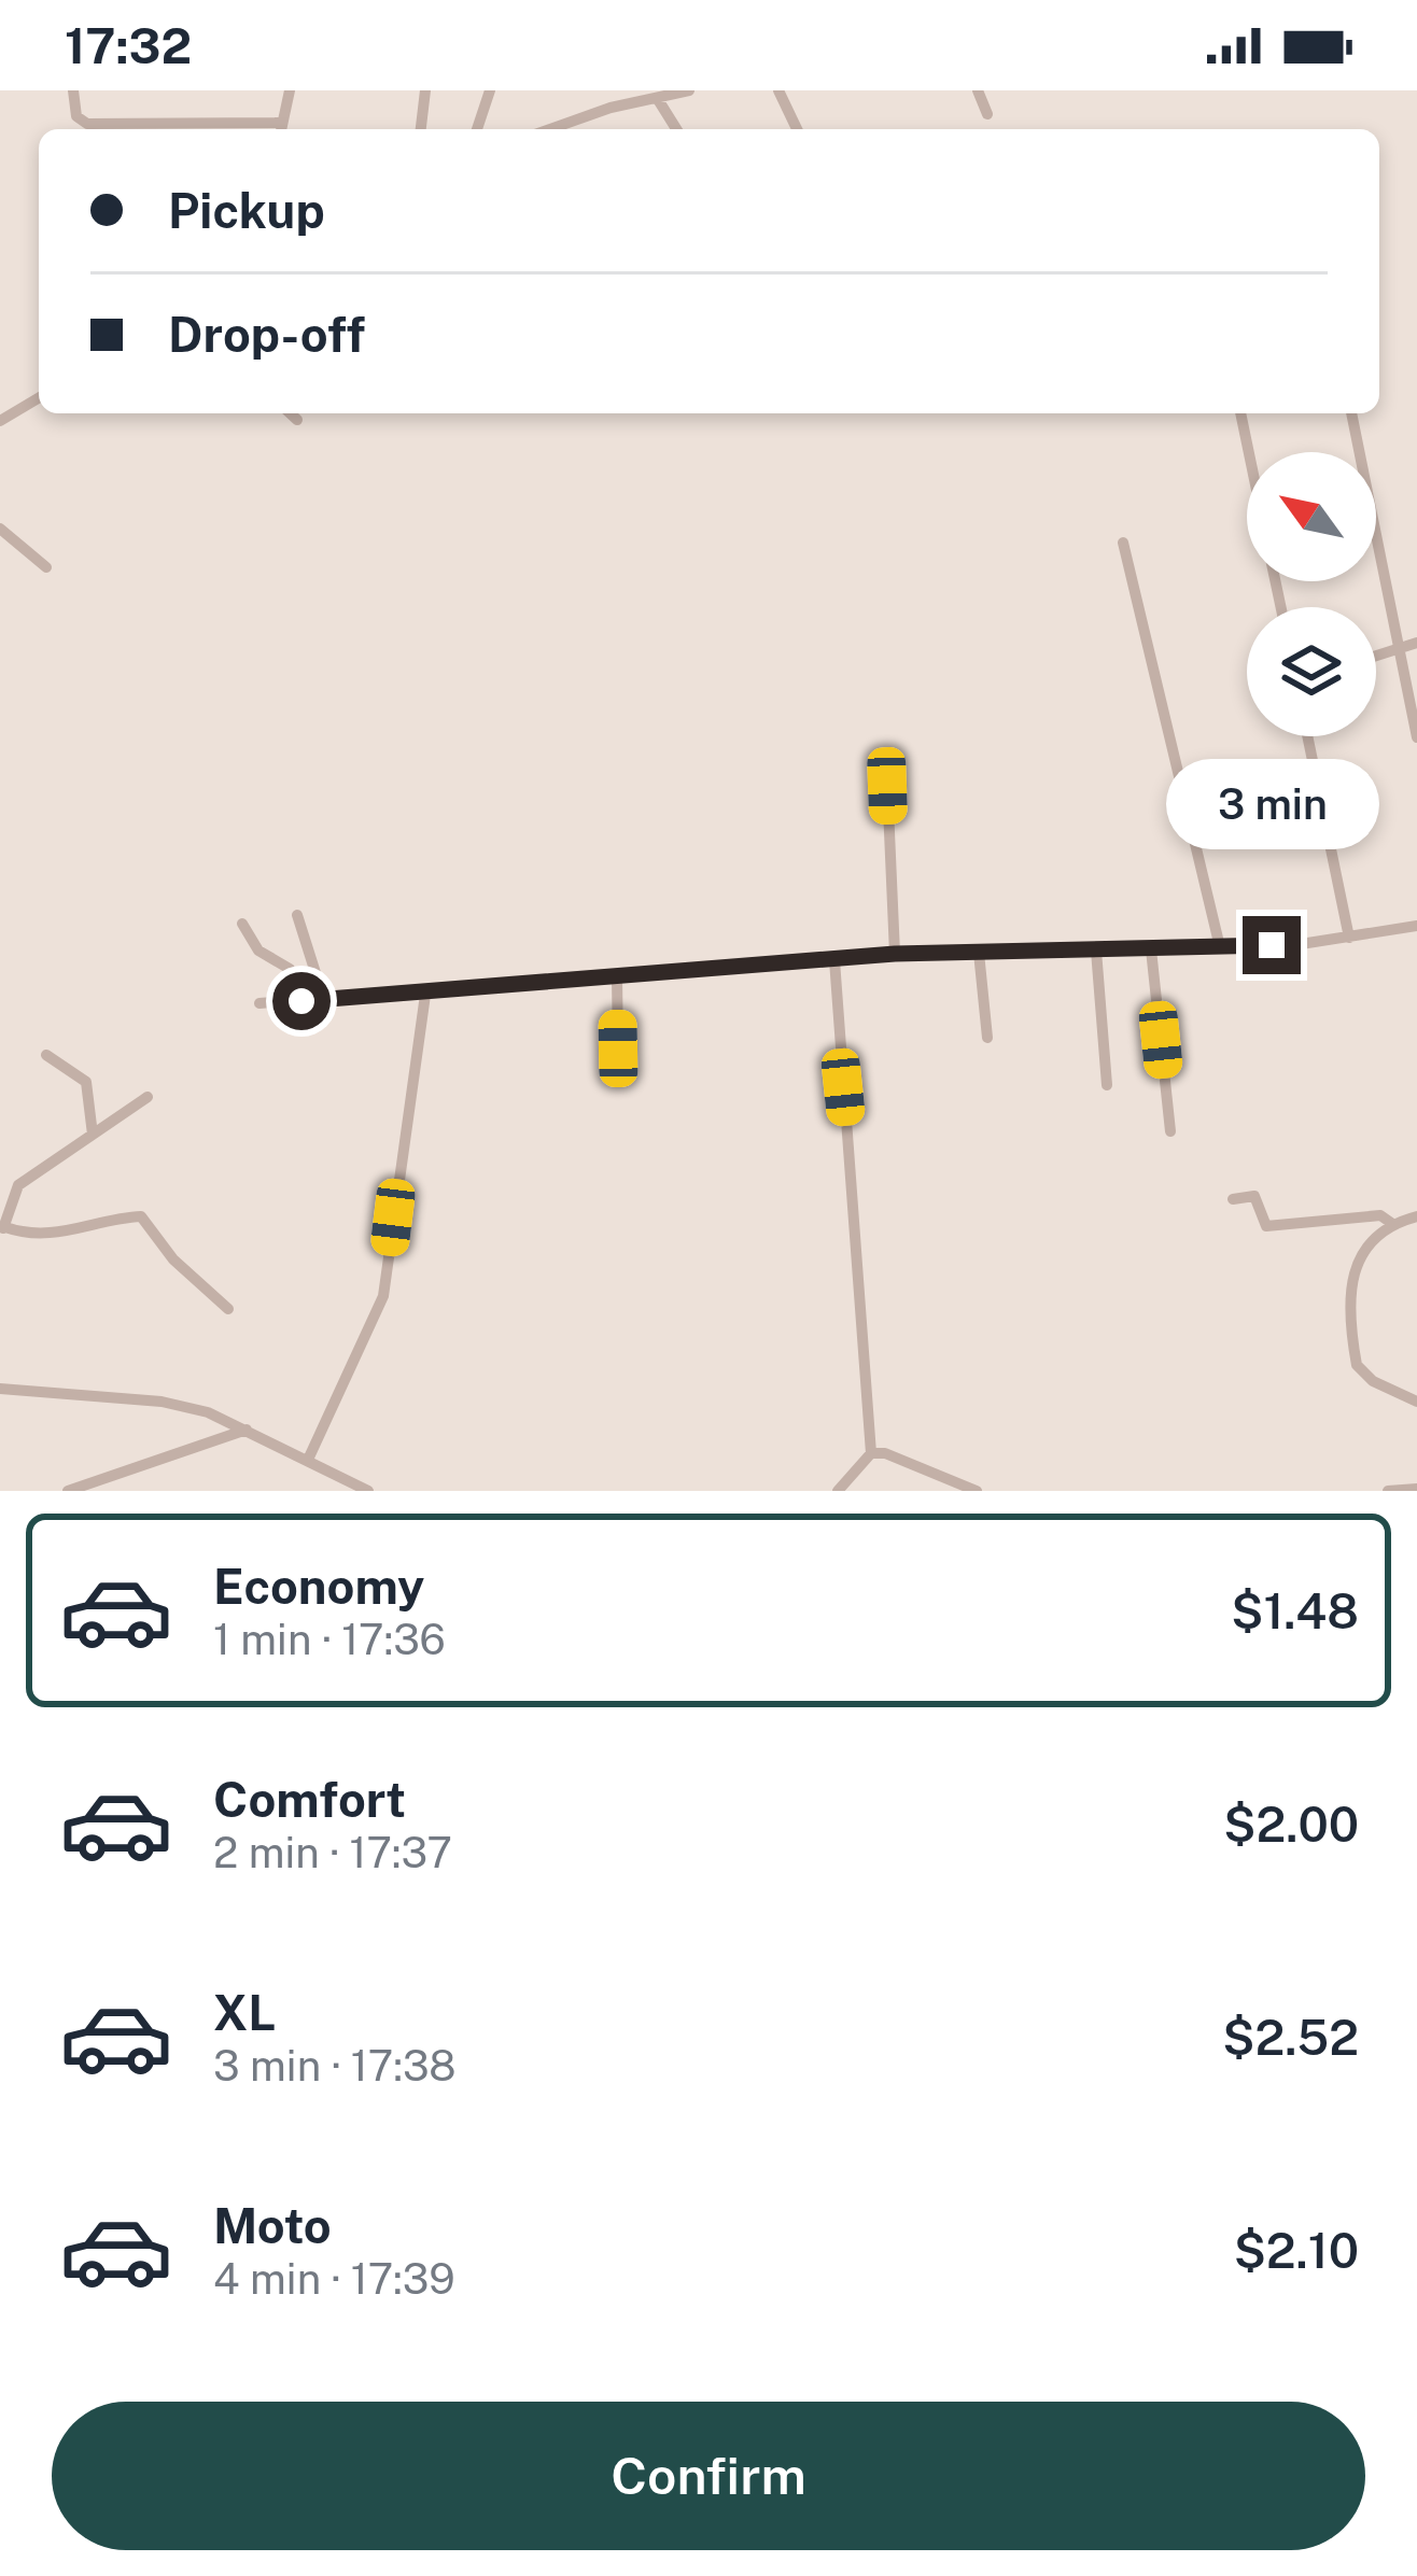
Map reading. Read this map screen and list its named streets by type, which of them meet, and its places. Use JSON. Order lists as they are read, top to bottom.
{
  "north": "top left",
  "page": {
    "status": "17:32",
    "banner": ["Pickup", "Drop-off"],
    "bubble": "3 min",
    "list": [
      {
        "name": "Economy",
        "note": "1 min · 17:36",
        "value": "$1.48"
      },
      {
        "name": "Comfort",
        "note": "2 min · 17:37",
        "value": "$2.00"
      },
      {
        "name": "XL",
        "note": "3 min · 17:38",
        "value": "$2.52"
      },
      {
        "name": "Moto",
        "note": "4 min · 17:39",
        "value": "$2.10"
      }
    ],
    "buttons": "Confirm"
  }
}
